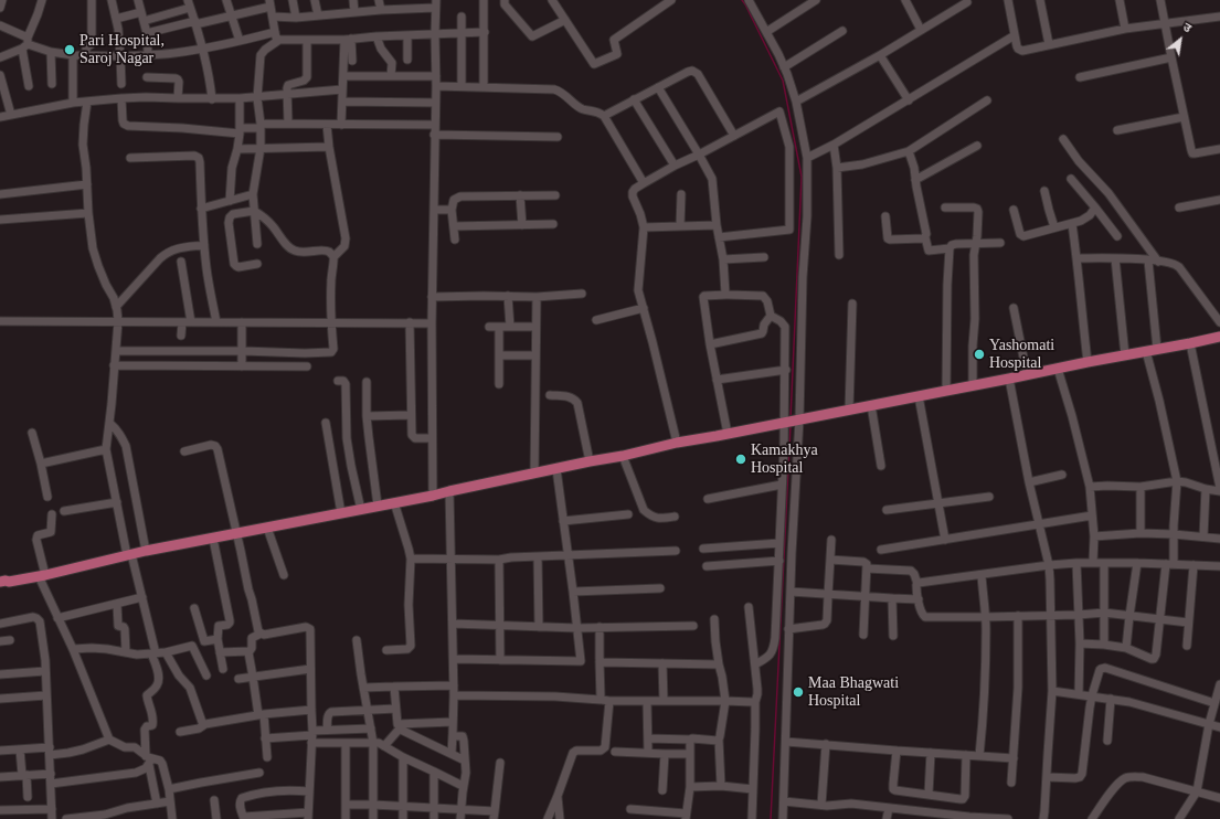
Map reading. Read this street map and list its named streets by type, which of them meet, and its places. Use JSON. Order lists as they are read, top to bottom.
{
  "places": [
    "Pari Hospital, Saroj Nagar",
    "Yashomati Hospital",
    "Kamakhya Hospital",
    "Maa Bhagwati Hospital"
  ],
  "north": "top right"
}
